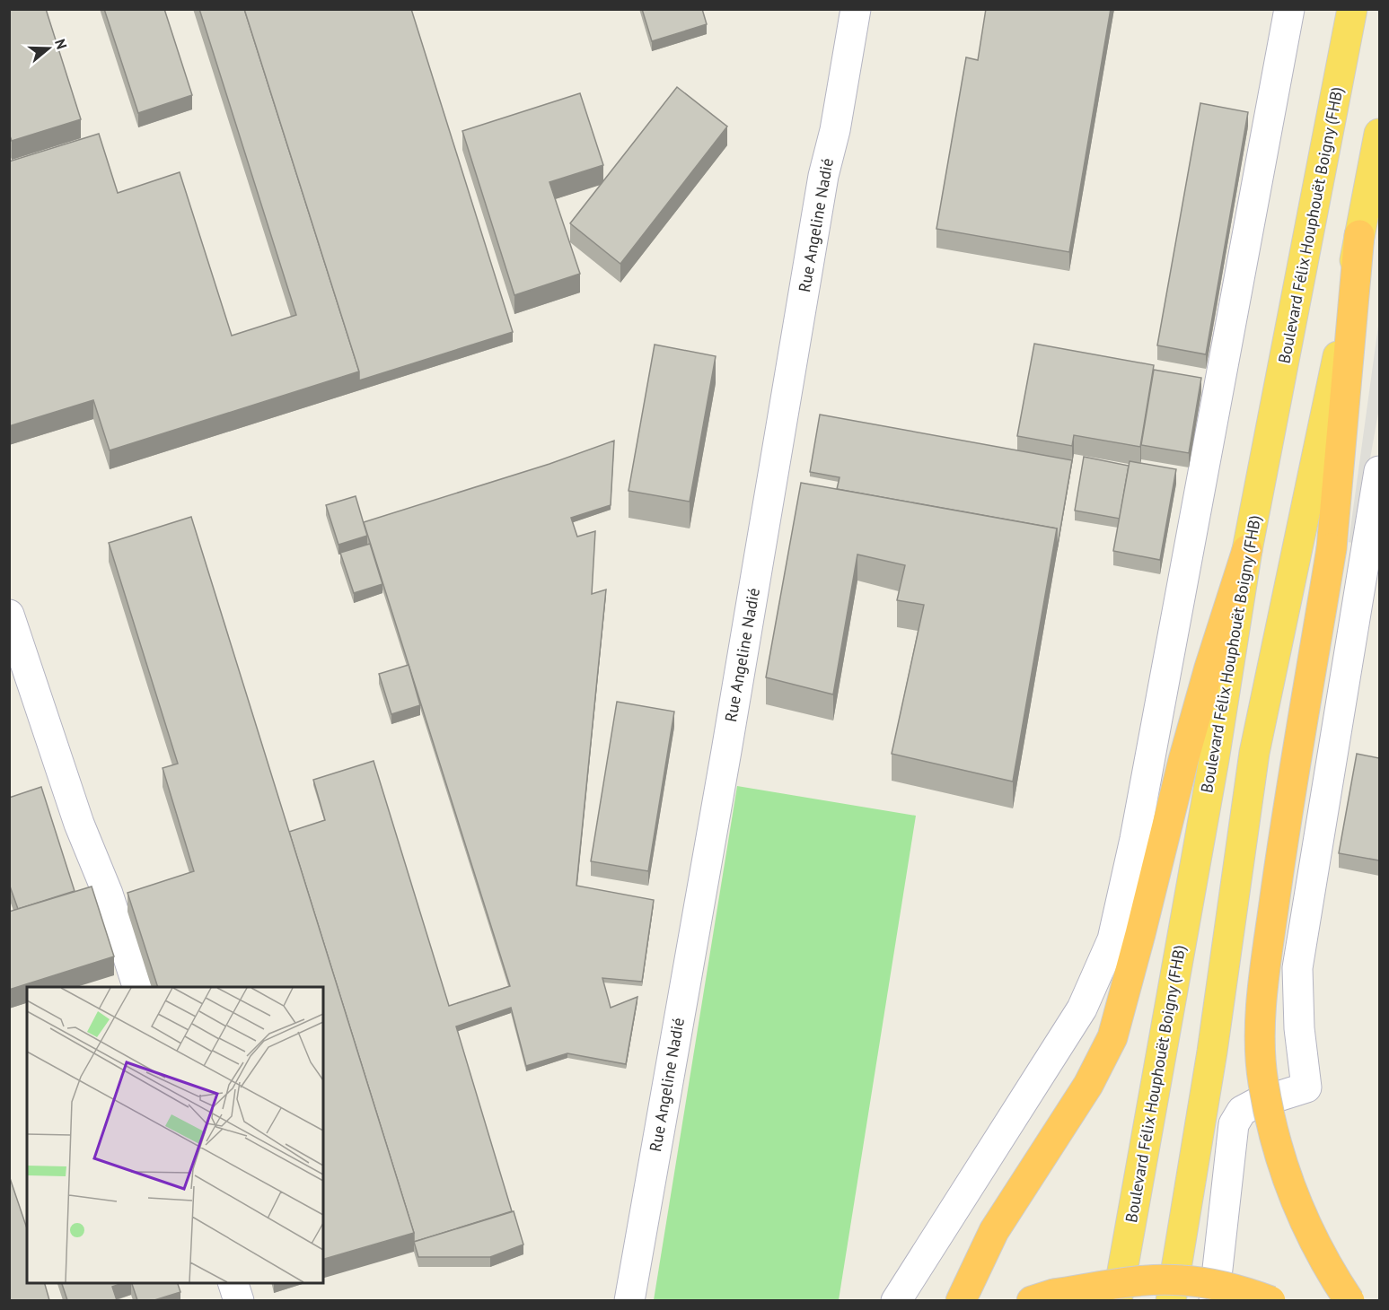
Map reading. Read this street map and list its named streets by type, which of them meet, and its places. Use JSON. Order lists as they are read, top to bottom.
{
  "streets": {
    "highway": ["Boulevard Félix Houphouët Boigny (FHB)"],
    "street": ["Rue Angeline Nadié"]
  },
  "north": "right"
}
